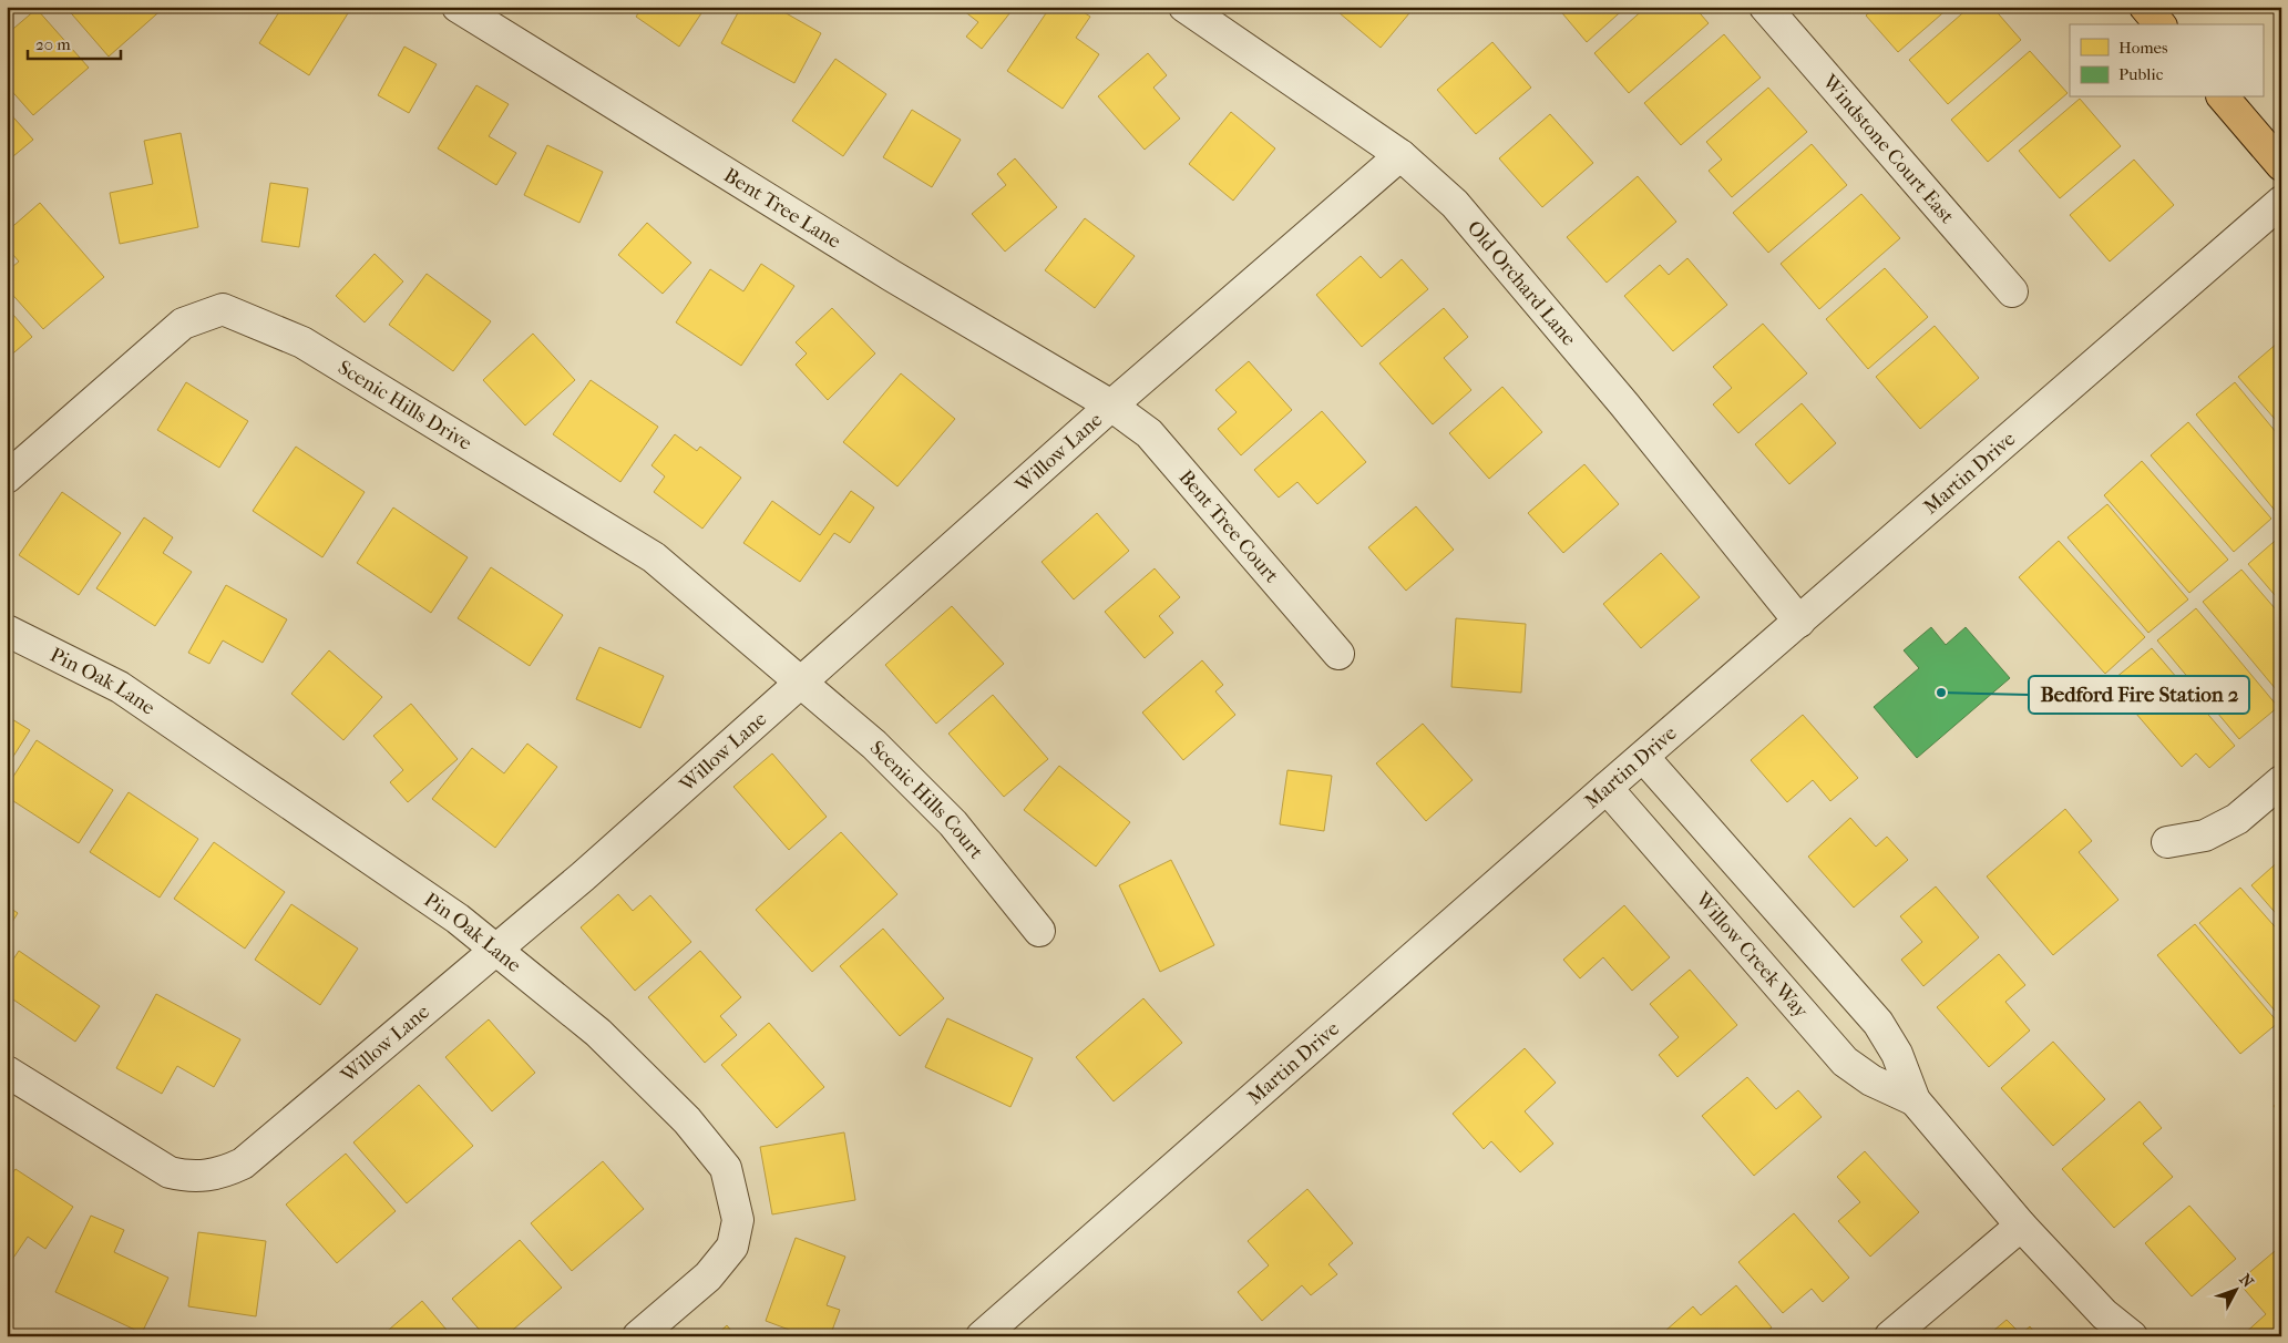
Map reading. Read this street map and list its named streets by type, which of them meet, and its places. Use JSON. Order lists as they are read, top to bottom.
{
  "streets": {
    "street": [
      "Windstone Court East",
      "Bent Tree Lane",
      "Old Orchard Lane",
      "Scenic Hills Drive",
      "Willow Lane",
      "Martin Drive",
      "Bent Tree Court",
      "Pin Oak Lane",
      "Scenic Hills Court",
      "Willow Creek Way"
    ]
  },
  "crossings": [
    ["Bent Tree Lane", "Willow Lane"],
    ["Bent Tree Lane", "Bent Tree Court"],
    ["Old Orchard Lane", "Willow Lane"],
    ["Old Orchard Lane", "Martin Drive"],
    ["Scenic Hills Drive", "Willow Lane"],
    ["Scenic Hills Drive", "Scenic Hills Court"],
    ["Willow Lane", "Bent Tree Court"],
    ["Willow Lane", "Pin Oak Lane"],
    ["Willow Lane", "Scenic Hills Court"],
    ["Martin Drive", "Willow Creek Way"]
  ],
  "places": ["Bedford Fire Station 2"],
  "legend": ["Homes", "Public"],
  "scale_bar": "20 m",
  "north": "top right"
}
